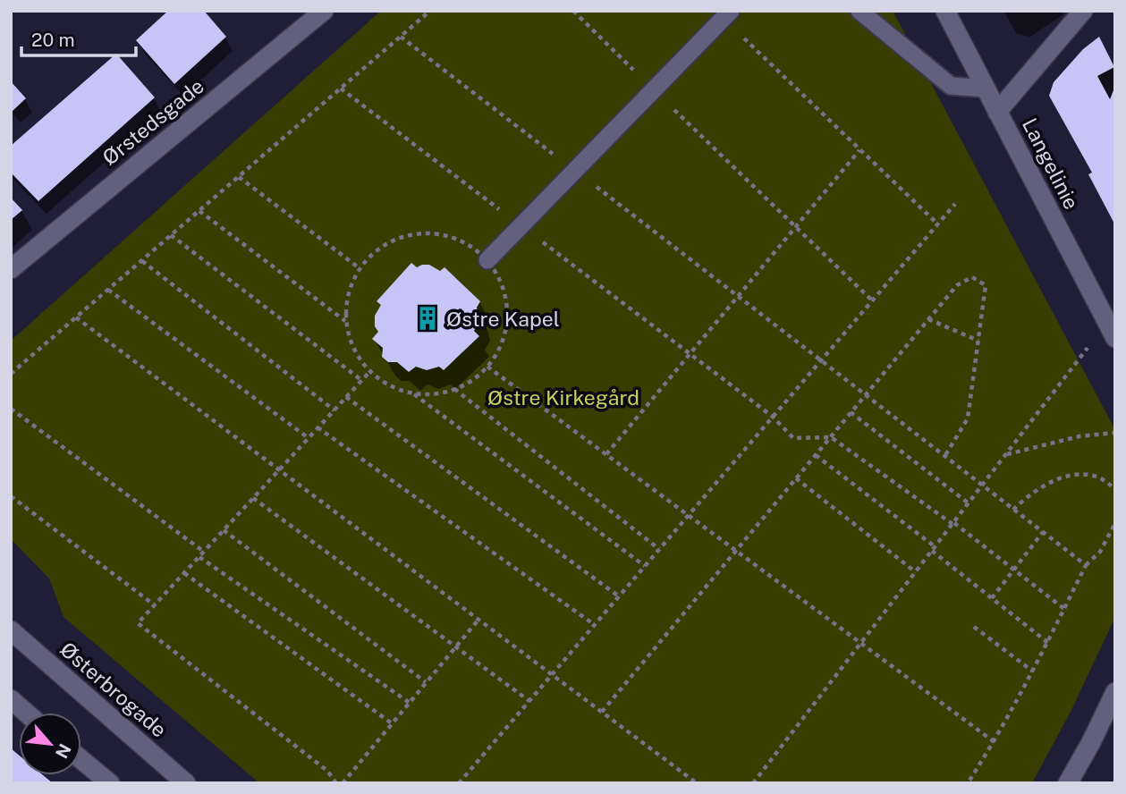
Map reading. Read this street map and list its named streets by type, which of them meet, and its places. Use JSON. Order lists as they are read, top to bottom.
{
  "streets": {
    "street": ["Ørstedsgade", "Langelinie", "Østerbrogade"]
  },
  "parks": ["Østre Kirkegård"],
  "places": {
    "building": ["Østre Kapel"]
  },
  "scale_bar": "20 m",
  "north": "bottom right"
}
